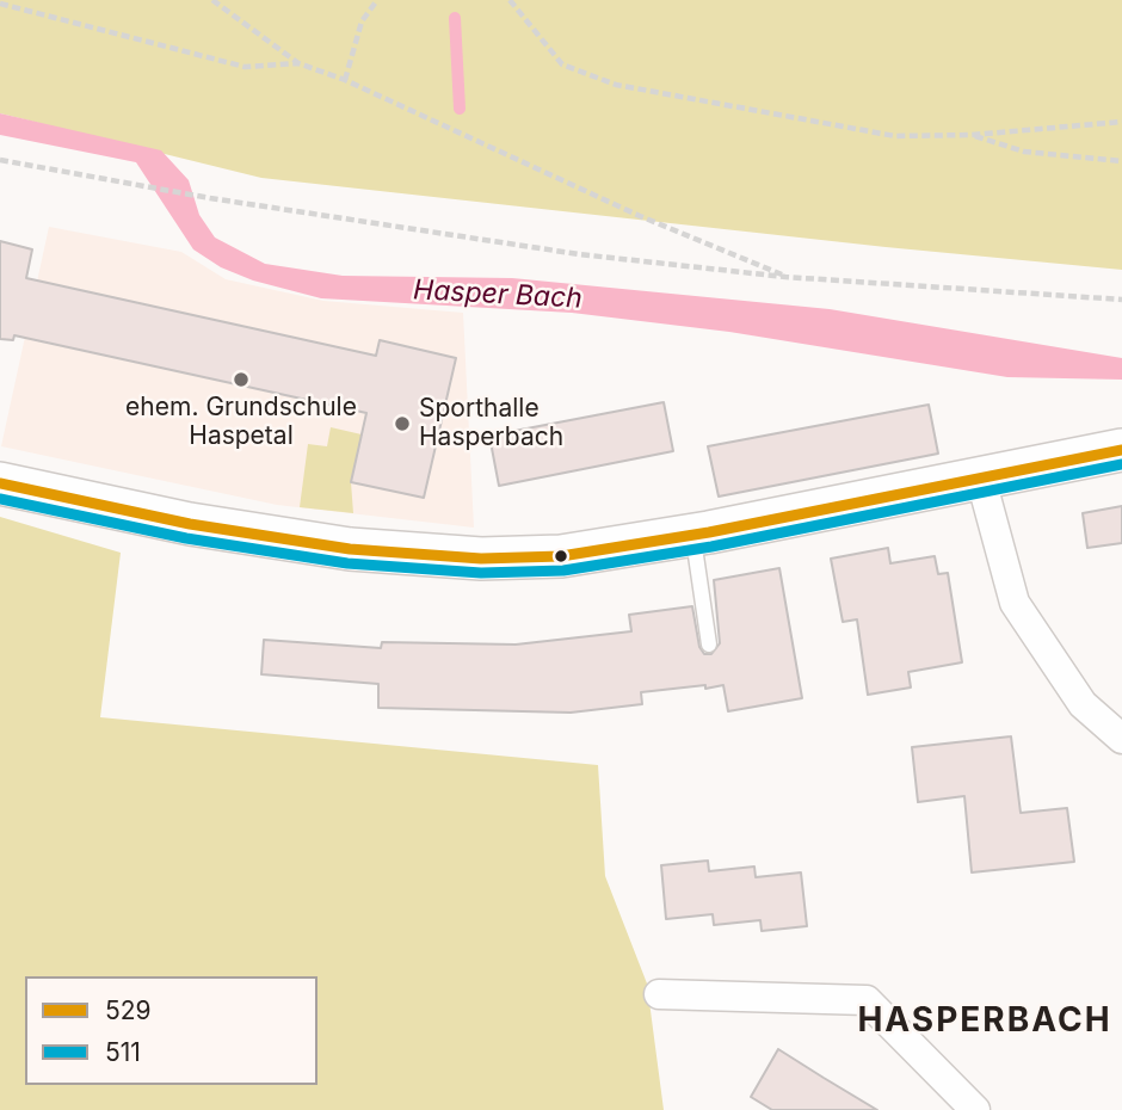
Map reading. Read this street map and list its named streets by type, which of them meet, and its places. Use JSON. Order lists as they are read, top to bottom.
{
  "districts": ["HASPERBACH"],
  "water": ["Hasper Bach"],
  "places": ["ehem. Grundschule Haspetal", "Sporthalle Hasperbach"],
  "lines": ["transit line 529", "transit line 511"],
  "legend": ["529", "511"]
}
